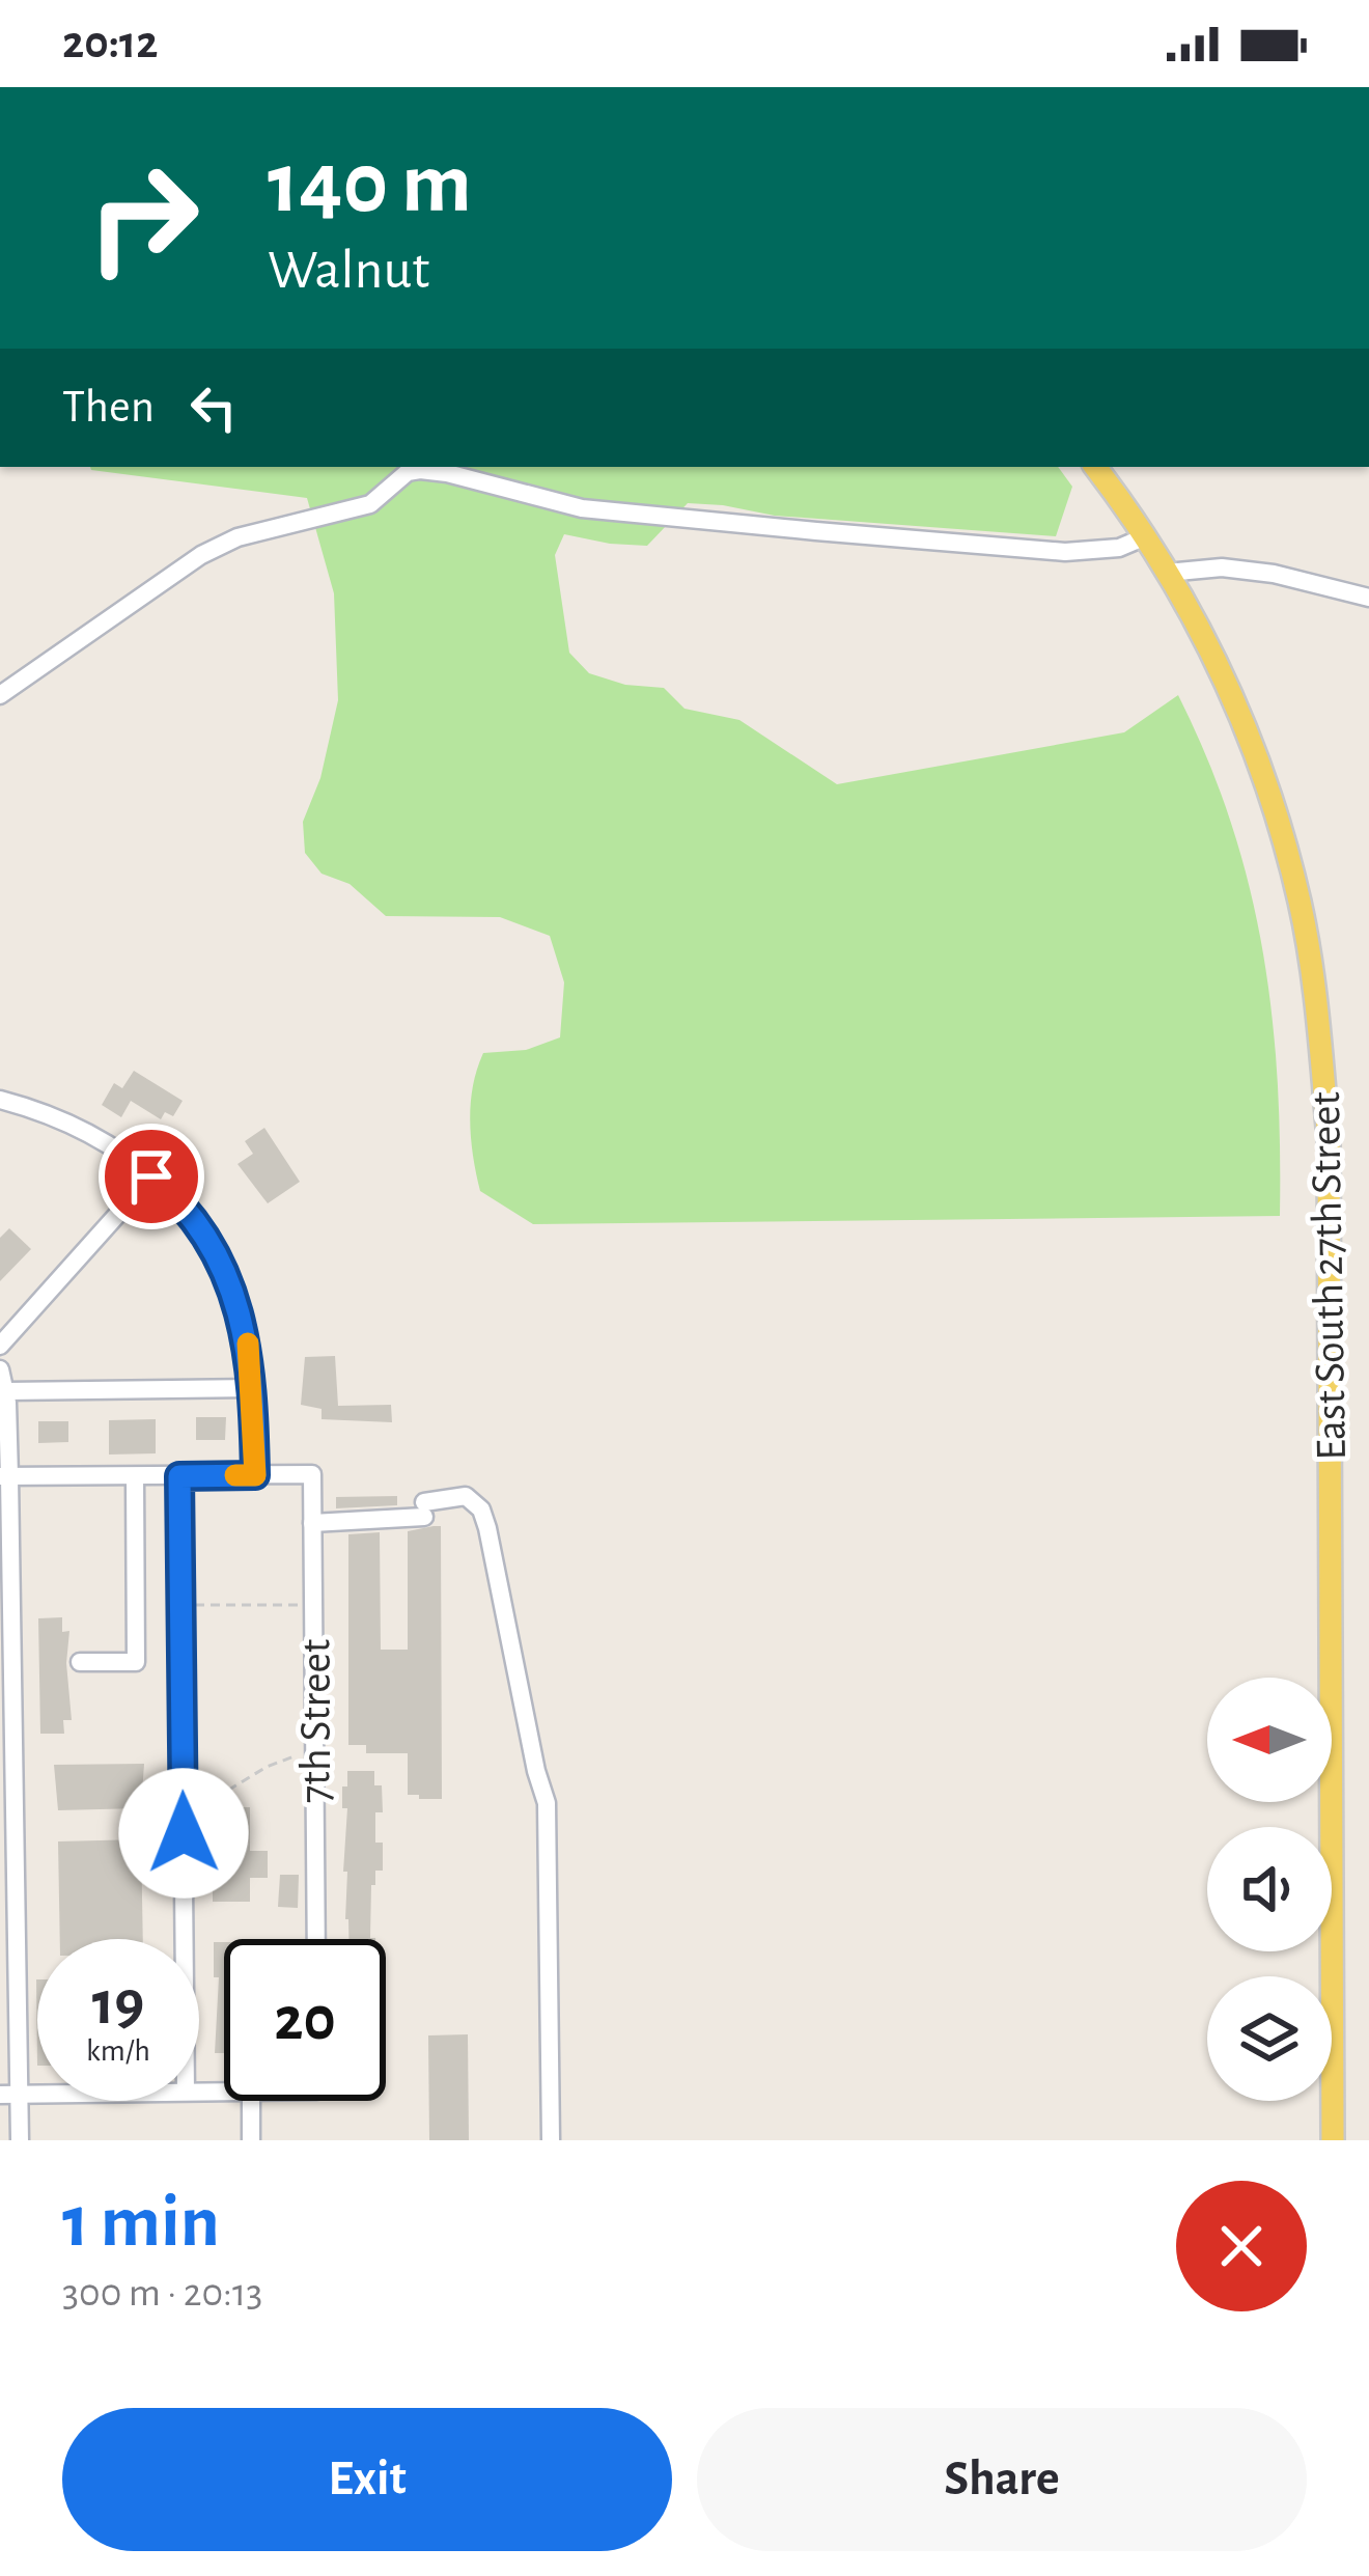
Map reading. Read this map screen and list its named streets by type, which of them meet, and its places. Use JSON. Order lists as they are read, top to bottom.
{
  "streets": {
    "main road": ["East South 27th Street"],
    "street": ["7th Street"]
  },
  "north": "left",
  "page": {
    "status": "20:12",
    "turn": ["140 m", "Walnut"],
    "then": "Then",
    "speed": "19 km/h",
    "limit": "20",
    "heading": ["1 min", "300 m · 20:13"],
    "buttons": ["Exit", "Share"]
  }
}
